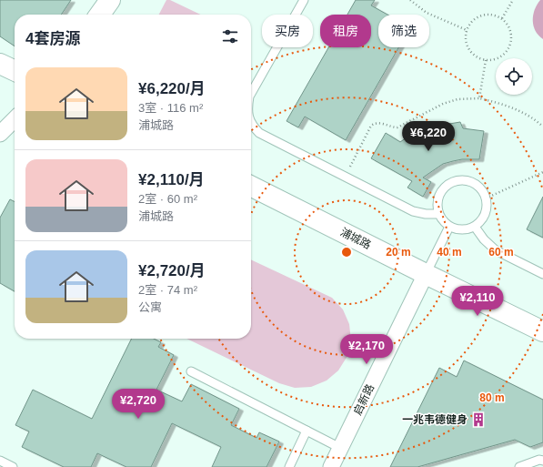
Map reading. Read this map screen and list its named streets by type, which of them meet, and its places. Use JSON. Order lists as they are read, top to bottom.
{
  "streets": {
    "street": ["浦城路", "启新路"]
  },
  "crossings": [
    ["浦城路", "启新路"]
  ],
  "places": {
    "building": ["一兆韦德健身"]
  },
  "page": {
    "chip": ["买房", "租房", "筛选"],
    "heading": "4套房源",
    "list": [
      {
        "name": "¥6,220/月",
        "note": "3室 · 116 m² · 浦城路"
      },
      {
        "name": "¥2,110/月",
        "note": "2室 · 60 m² · 浦城路"
      },
      {
        "name": "¥2,720/月",
        "note": "2室 · 74 m² · 公寓"
      }
    ],
    "price": [
      "¥6,220",
      "¥2,110",
      "¥2,170",
      "¥2,720"
    ]
  },
  "rings": [
    "20 m",
    "40 m",
    "60 m",
    "80 m"
  ]
}
